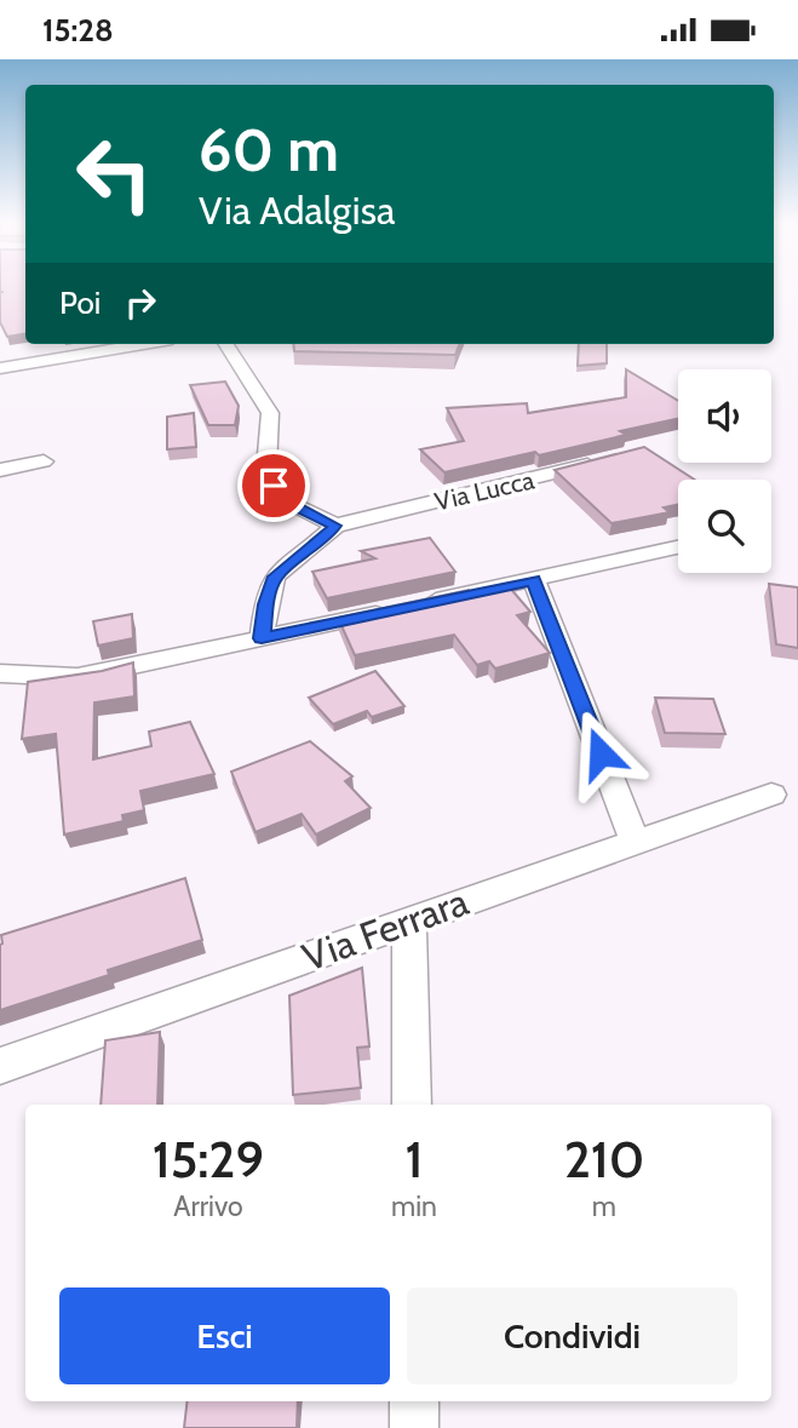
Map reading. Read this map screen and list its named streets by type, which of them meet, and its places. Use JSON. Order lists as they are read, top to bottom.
{
  "streets": {
    "street": ["Via Lucca", "Via Ferrara"]
  },
  "page": {
    "status": "15:28",
    "turn": ["60 m", "Via Adalgisa"],
    "then": "Poi",
    "eta": [
      "15:29",
      "Arrivo",
      "1",
      "min",
      "210",
      "m"
    ],
    "buttons": ["Esci", "Condividi"]
  }
}
